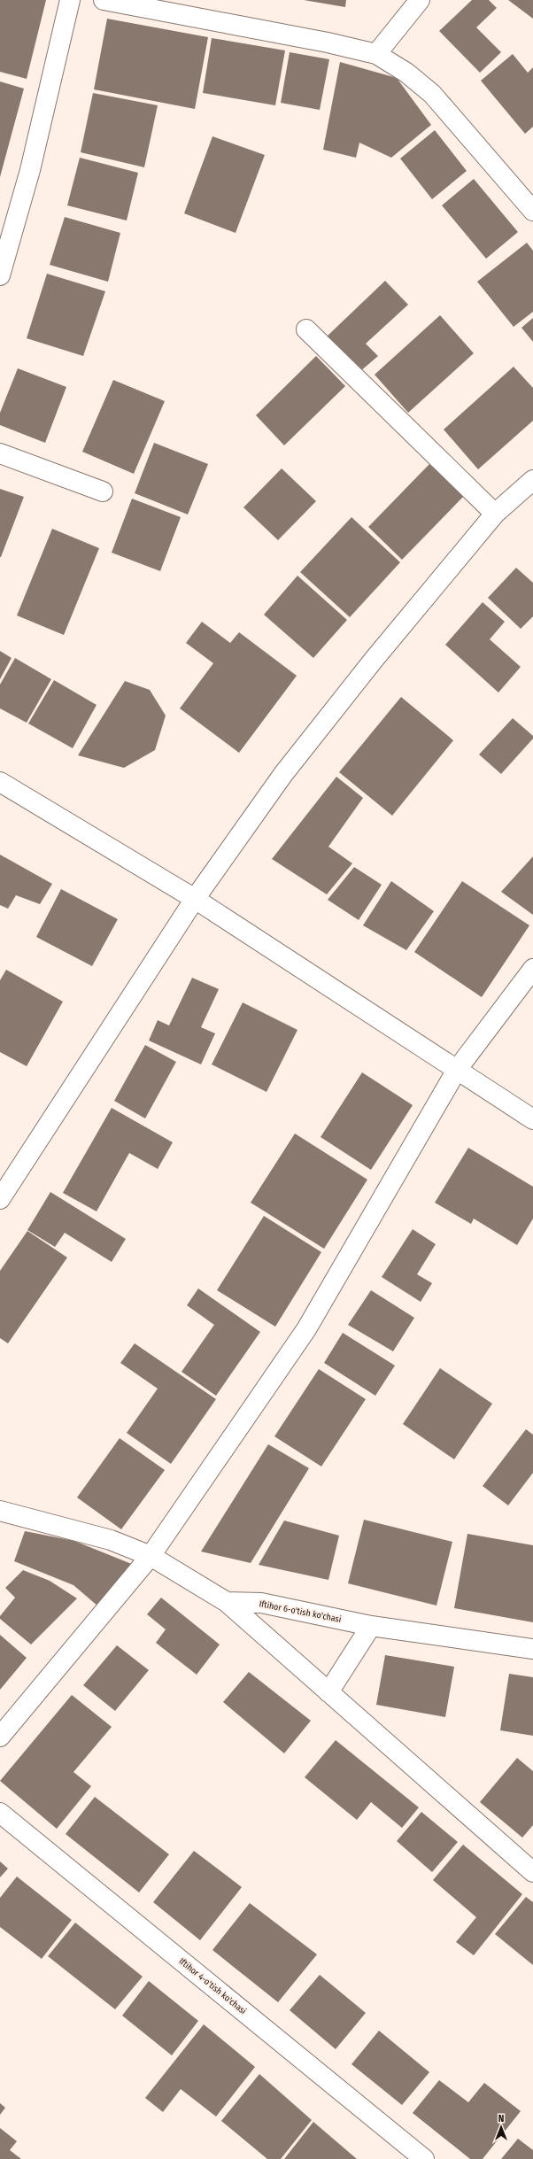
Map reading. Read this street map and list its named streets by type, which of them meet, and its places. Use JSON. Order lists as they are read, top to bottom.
{
  "streets": {
    "street": ["Iftihor 6-o'tish ko'chasi", "Iftihor 4-o'tish ko'chasi"]
  },
  "north": "top"
}
